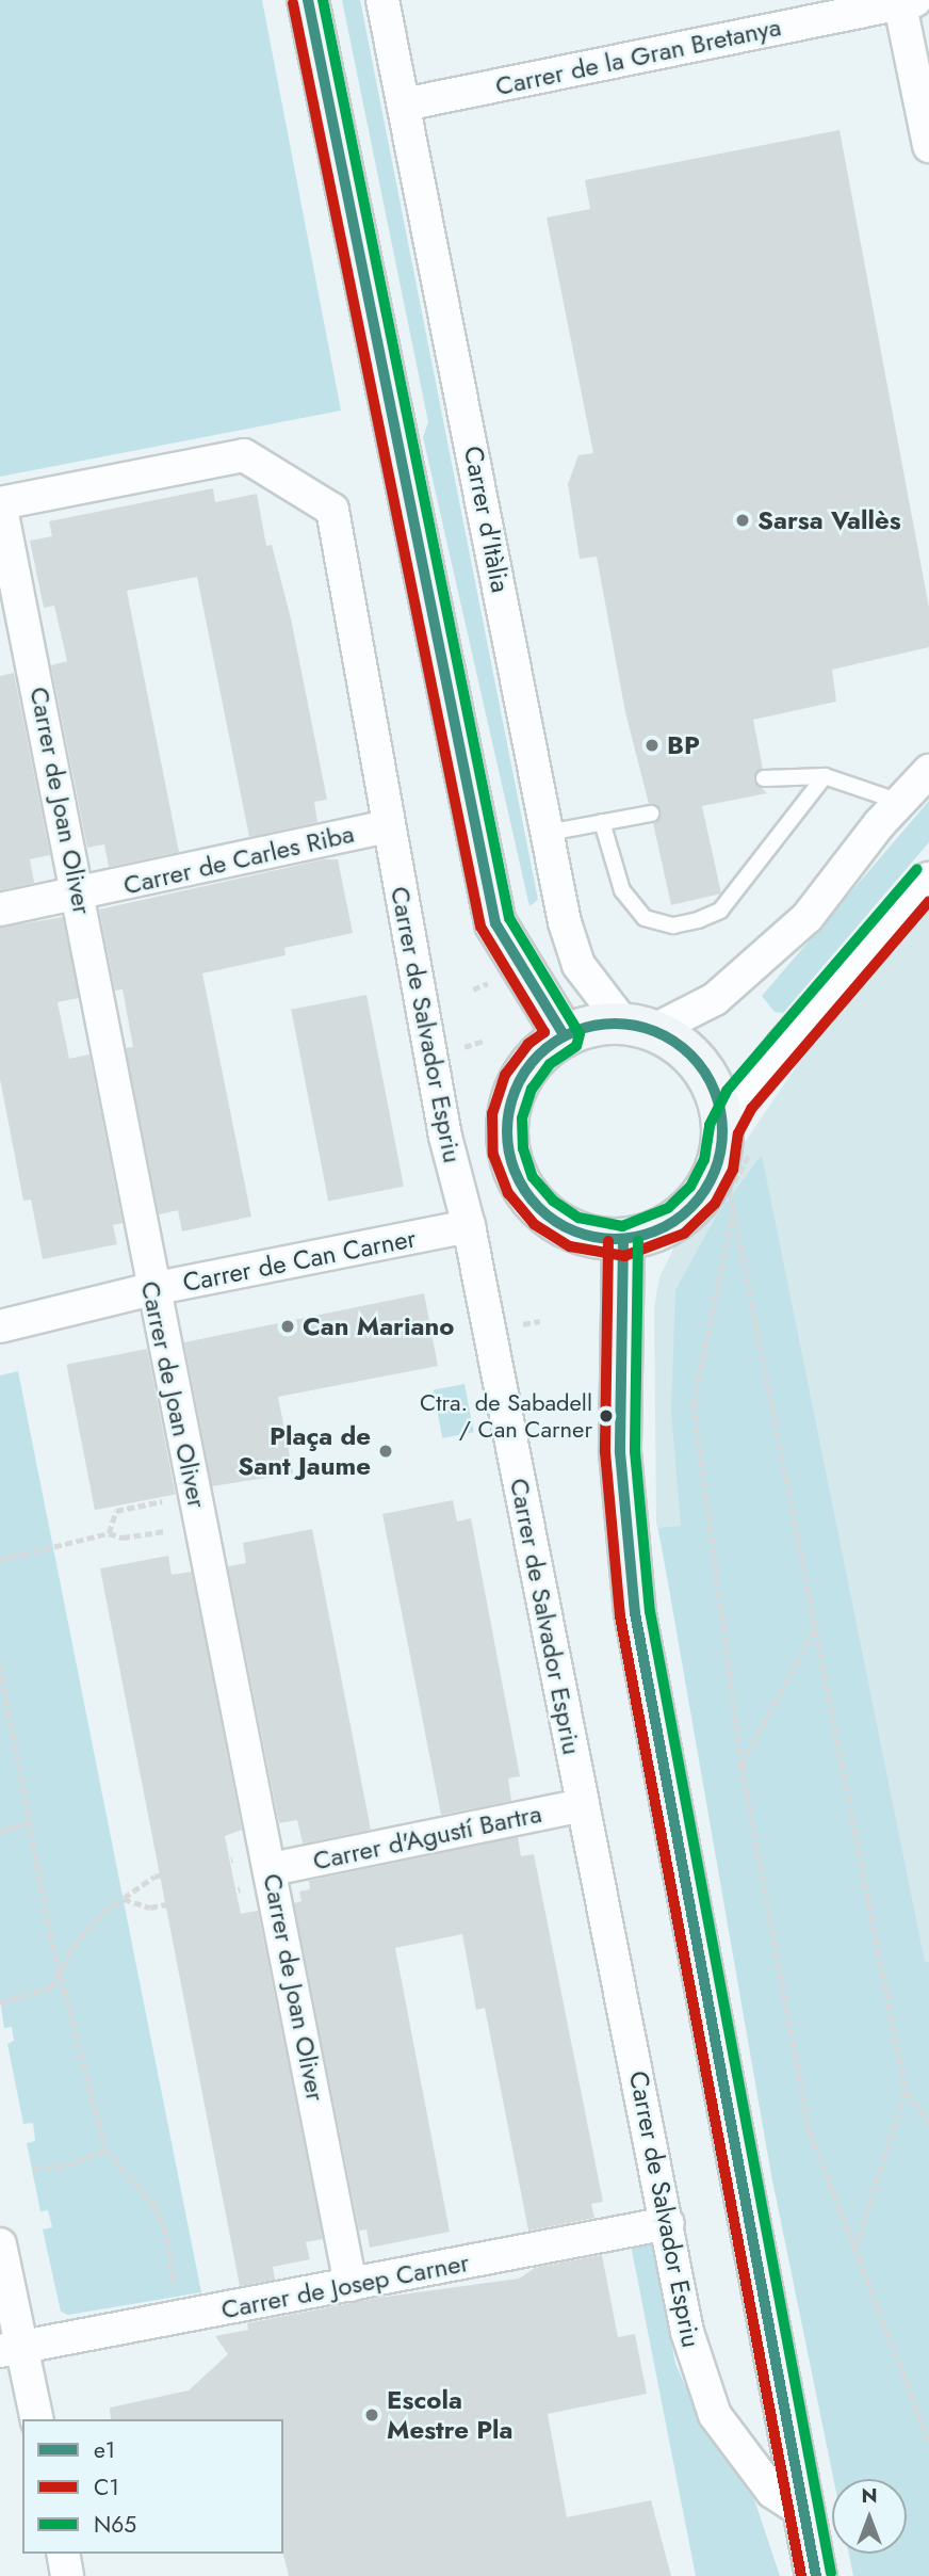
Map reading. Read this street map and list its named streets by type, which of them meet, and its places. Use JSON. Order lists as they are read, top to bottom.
{
  "streets": {
    "street": [
      "Carrer de la Gran Bretanya",
      "Carrer d'Itàlia",
      "Carrer de Joan Oliver",
      "Carrer de Carles Riba",
      "Carrer de Salvador Espriu",
      "Carrer de Can Carner",
      "Carrer d'Agustí Bartra",
      "Carrer de Josep Carner"
    ]
  },
  "crossings": [
    ["Carrer de la Gran Bretanya", "Carrer d'Itàlia"],
    ["Carrer de Joan Oliver", "Carrer de Carles Riba"],
    ["Carrer de Joan Oliver", "Carrer de Salvador Espriu"],
    ["Carrer de Joan Oliver", "Carrer de Can Carner"],
    ["Carrer de Joan Oliver", "Carrer d'Agustí Bartra"],
    ["Carrer de Joan Oliver", "Carrer de Josep Carner"],
    ["Carrer de Carles Riba", "Carrer de Salvador Espriu"],
    ["Carrer de Salvador Espriu", "Carrer de Can Carner"],
    ["Carrer de Salvador Espriu", "Carrer d'Agustí Bartra"],
    ["Carrer de Salvador Espriu", "Carrer de Josep Carner"]
  ],
  "places": [
    "Sarsa Vallès",
    "BP",
    "Can Mariano",
    "Ctra. de Sabadell / Can Carner",
    "Plaça de Sant Jaume",
    "Escola Mestre Pla"
  ],
  "lines": ["transit line e1", "transit line N65", "transit line C1"],
  "legend": ["e1", "C1", "N65"],
  "north": "top"
}
